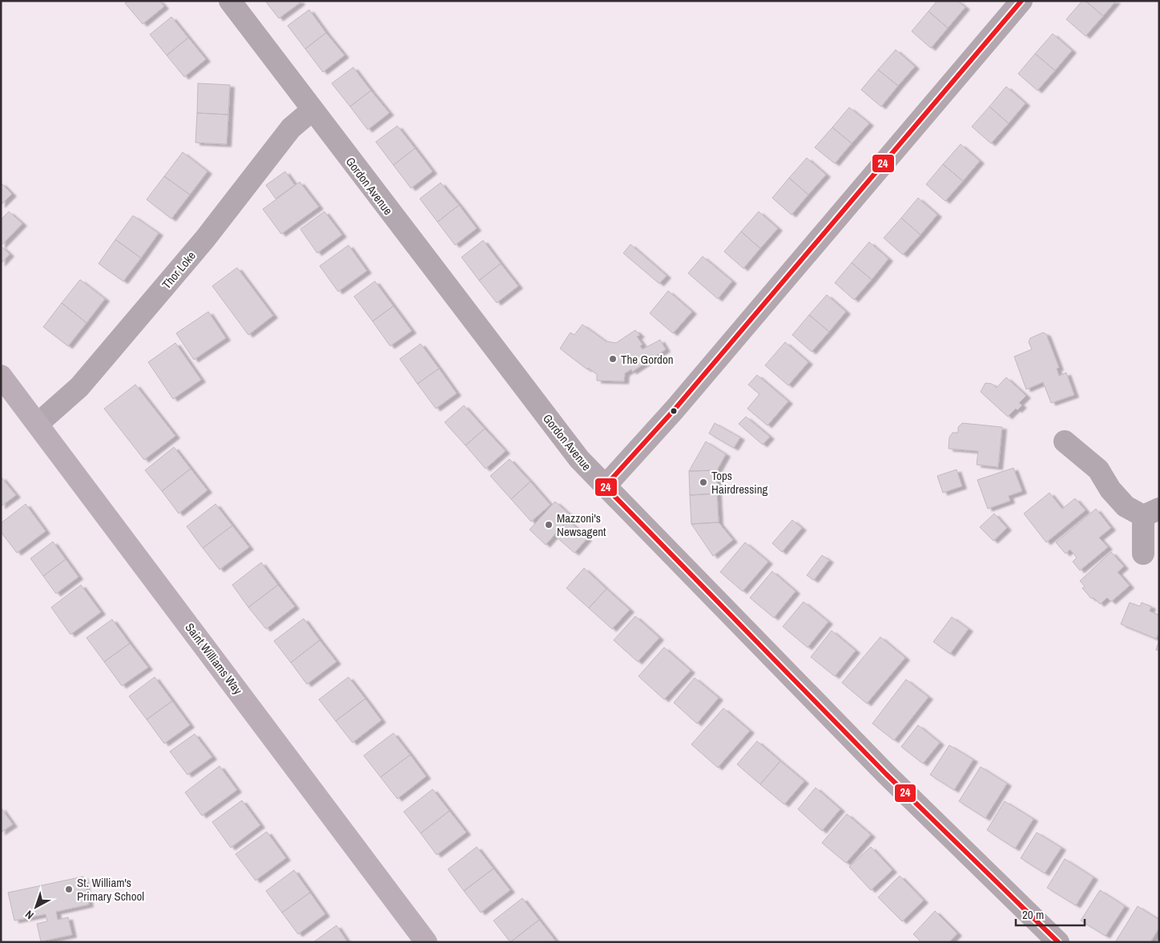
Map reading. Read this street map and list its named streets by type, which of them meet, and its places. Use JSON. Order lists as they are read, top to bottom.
{
  "streets": {
    "highway": ["Saint Williams Way"],
    "street": ["Gordon Avenue", "Thor Loke"]
  },
  "crossings": [
    ["Gordon Avenue", "Thor Loke"],
    ["Thor Loke", "Saint Williams Way"]
  ],
  "places": [
    "The Gordon",
    "Tops Hairdressing",
    "Mazzoni's Newsagent",
    "St. William's Primary School"
  ],
  "lines": ["transit line 24"],
  "scale_bar": "20 m",
  "north": "bottom left"
}
